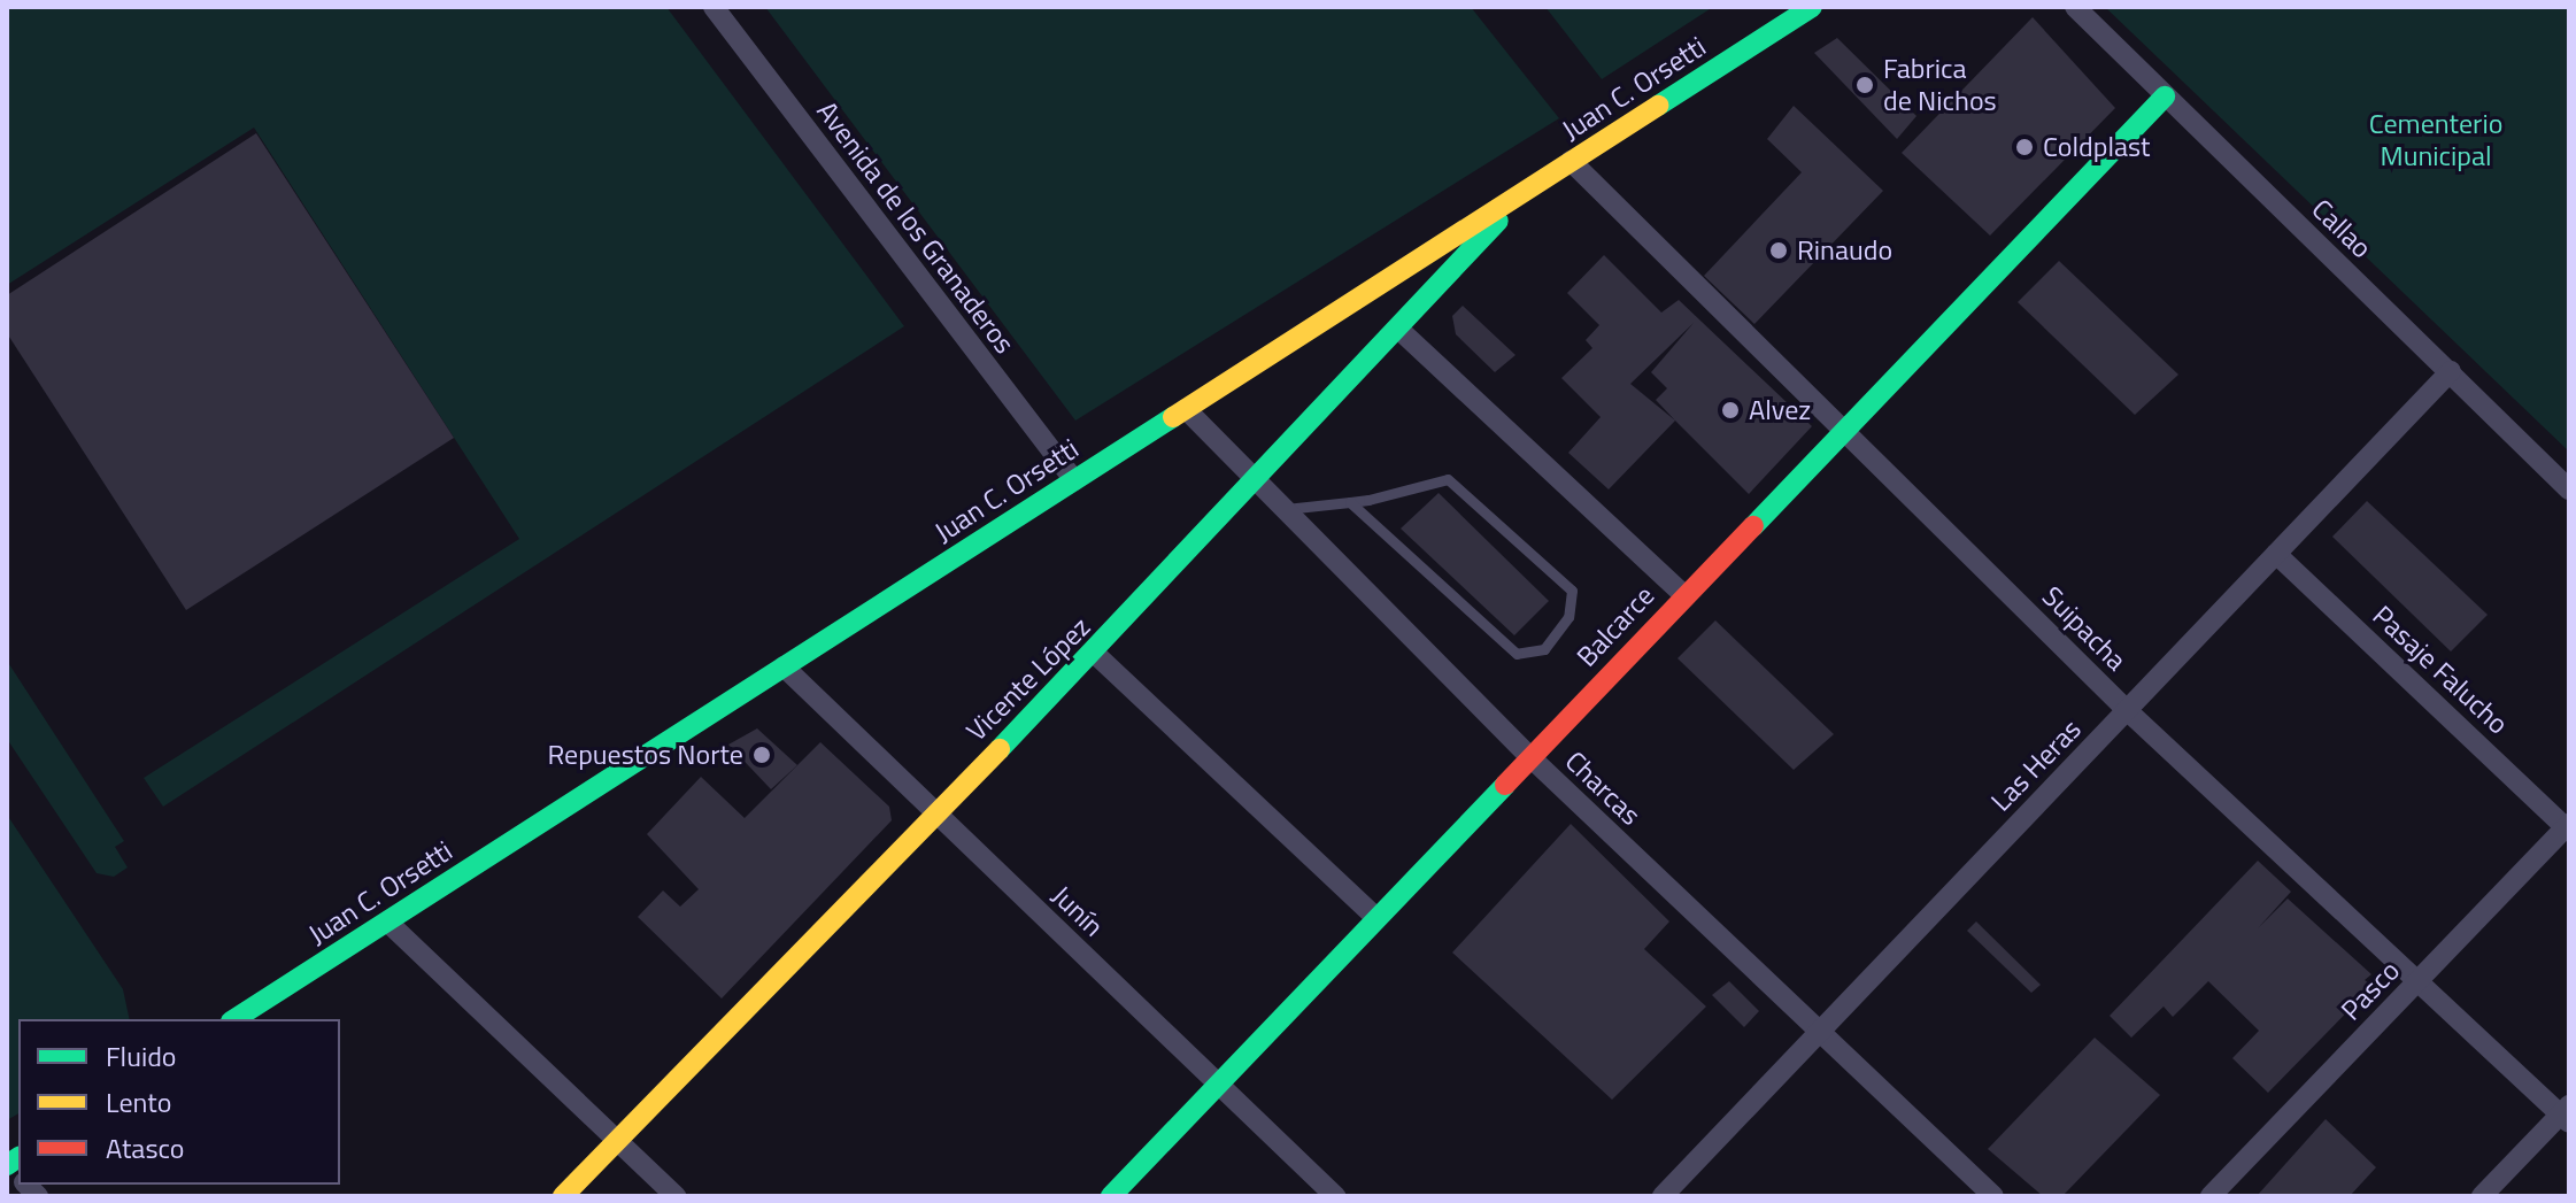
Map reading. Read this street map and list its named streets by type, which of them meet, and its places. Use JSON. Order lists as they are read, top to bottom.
{
  "streets": {
    "street": [
      "Juan C. Orsetti",
      "Avenida de los Granaderos",
      "Callao",
      "Balcarce",
      "Suipacha",
      "Pasaje Falucho",
      "Vicente López",
      "Las Heras",
      "Charcas",
      "Junín",
      "Pasco"
    ]
  },
  "crossings": [
    ["Juan C. Orsetti", "Avenida de los Granaderos"],
    ["Juan C. Orsetti", "Suipacha"],
    ["Juan C. Orsetti", "Vicente López"],
    ["Juan C. Orsetti", "Charcas"],
    ["Juan C. Orsetti", "Junín"],
    ["Callao", "Balcarce"],
    ["Callao", "Las Heras"],
    ["Balcarce", "Suipacha"],
    ["Balcarce", "Charcas"],
    ["Balcarce", "Junín"],
    ["Suipacha", "Las Heras"],
    ["Suipacha", "Pasco"],
    ["Pasaje Falucho", "Las Heras"],
    ["Pasaje Falucho", "Pasco"],
    ["Vicente López", "Charcas"],
    ["Vicente López", "Junín"],
    ["Las Heras", "Charcas"]
  ],
  "parks": ["Cementerio Municipal"],
  "places": [
    "Fabrica de Nichos",
    "Coldplast",
    "Rinaudo",
    "Alvez",
    "Repuestos Norte"
  ],
  "legend": ["Fluido", "Lento", "Atasco"]
}
